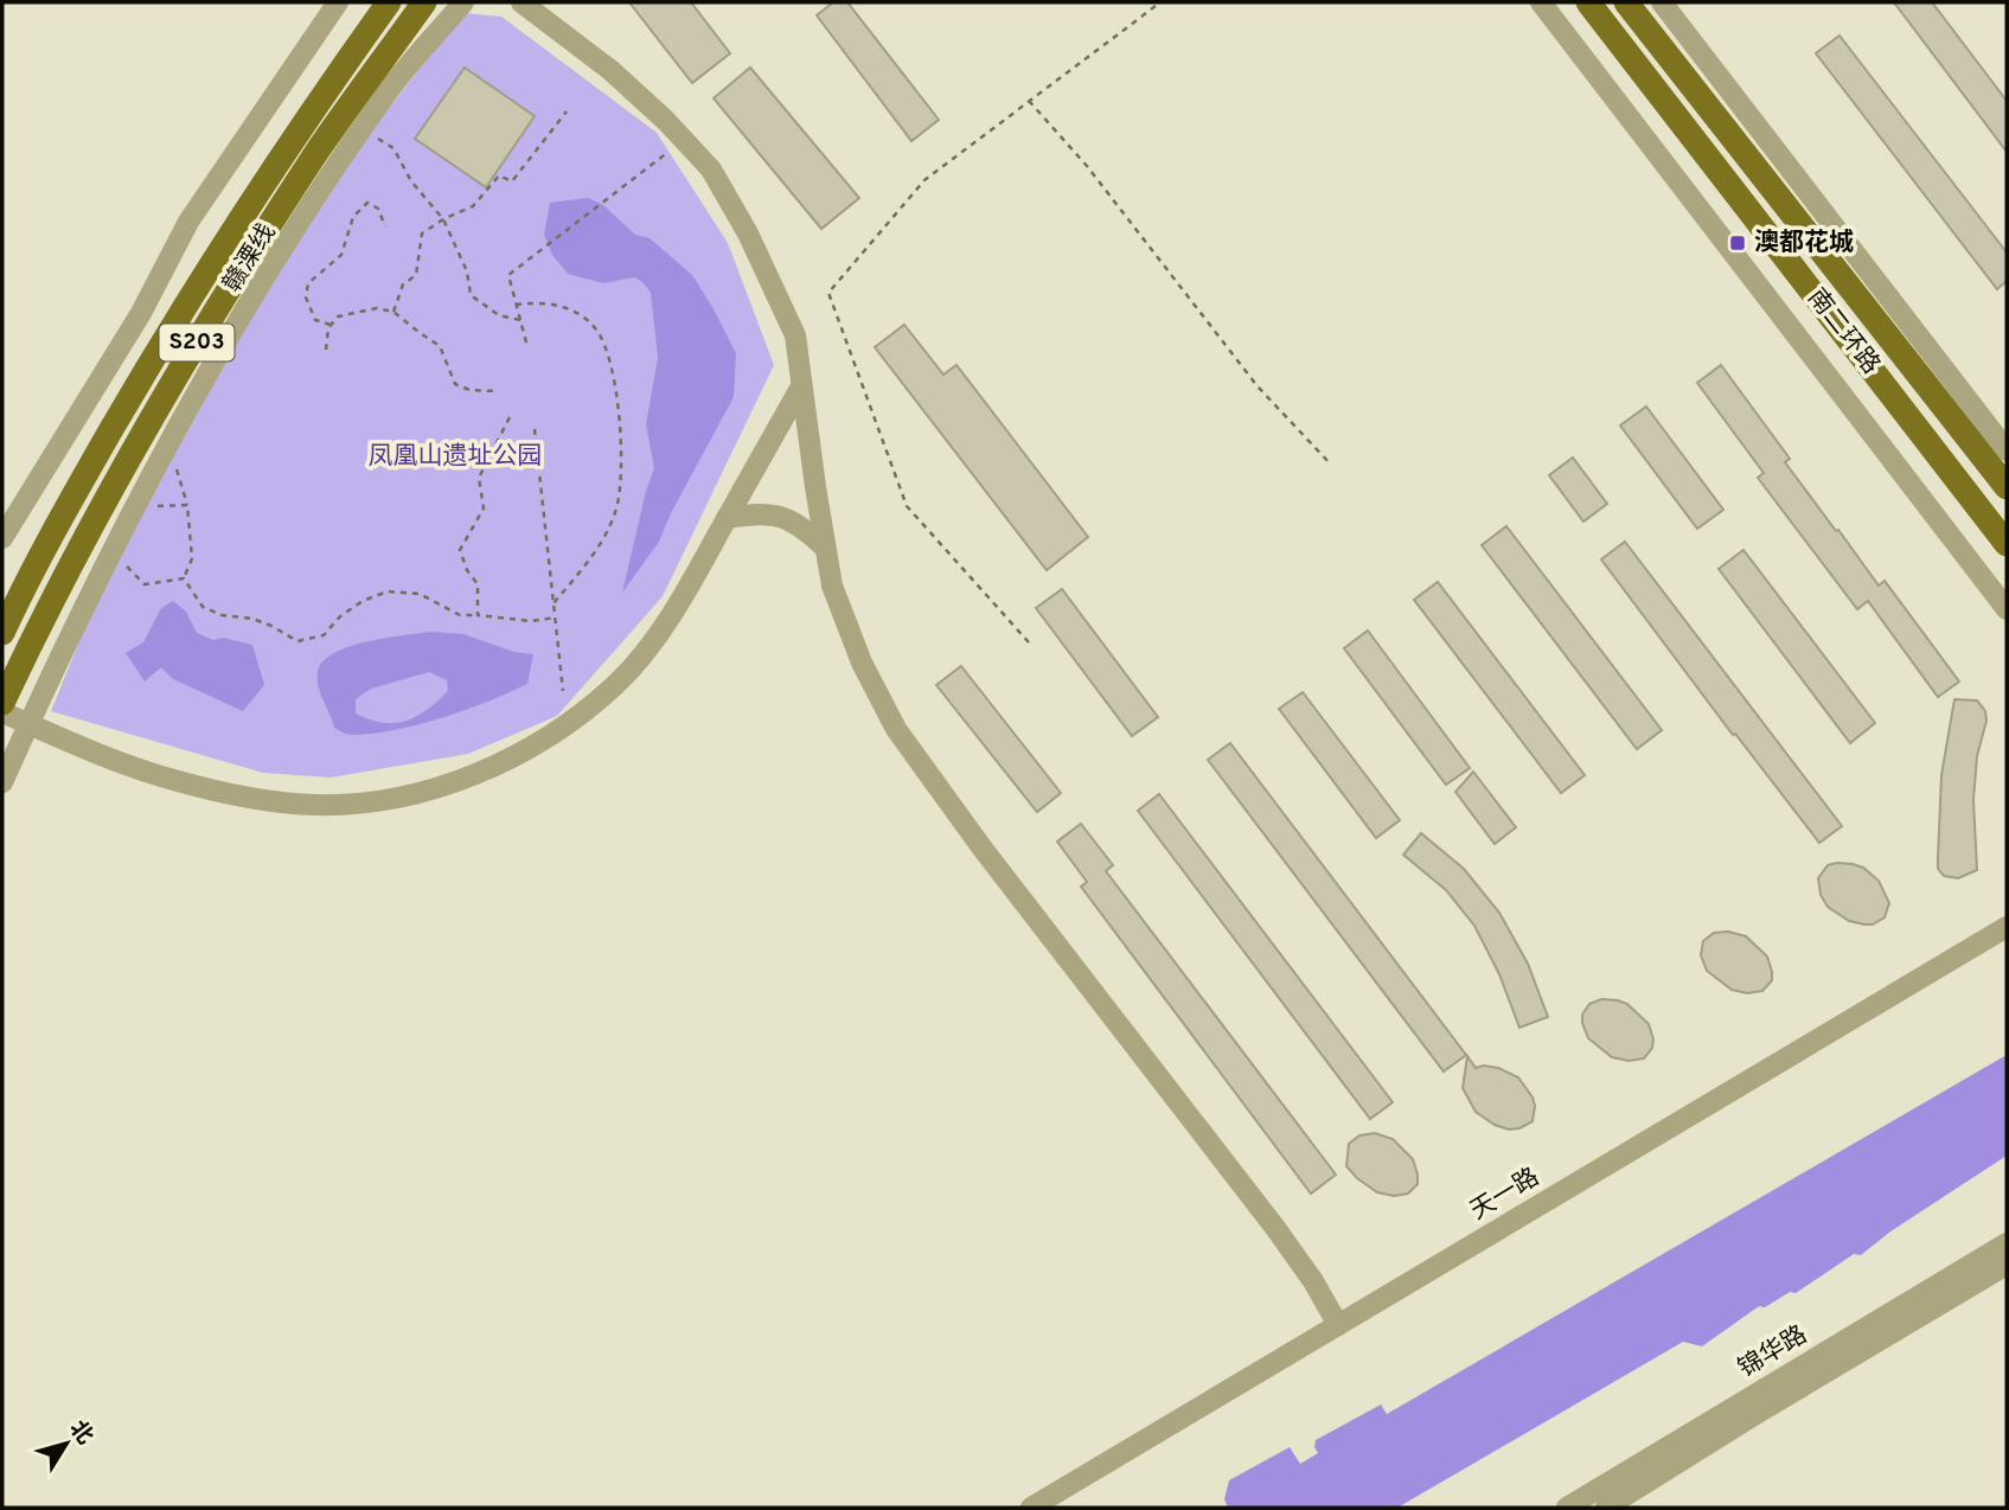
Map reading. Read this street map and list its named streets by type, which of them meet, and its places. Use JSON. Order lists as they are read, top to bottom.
{
  "streets": {
    "main road": ["赣溧线", "南二环路", "S203"],
    "street": ["天一路", "锦华路"]
  },
  "parks": ["凤凰山遗址公园"],
  "places": {
    "transit": ["澳都花城"]
  },
  "north": "top right"
}
